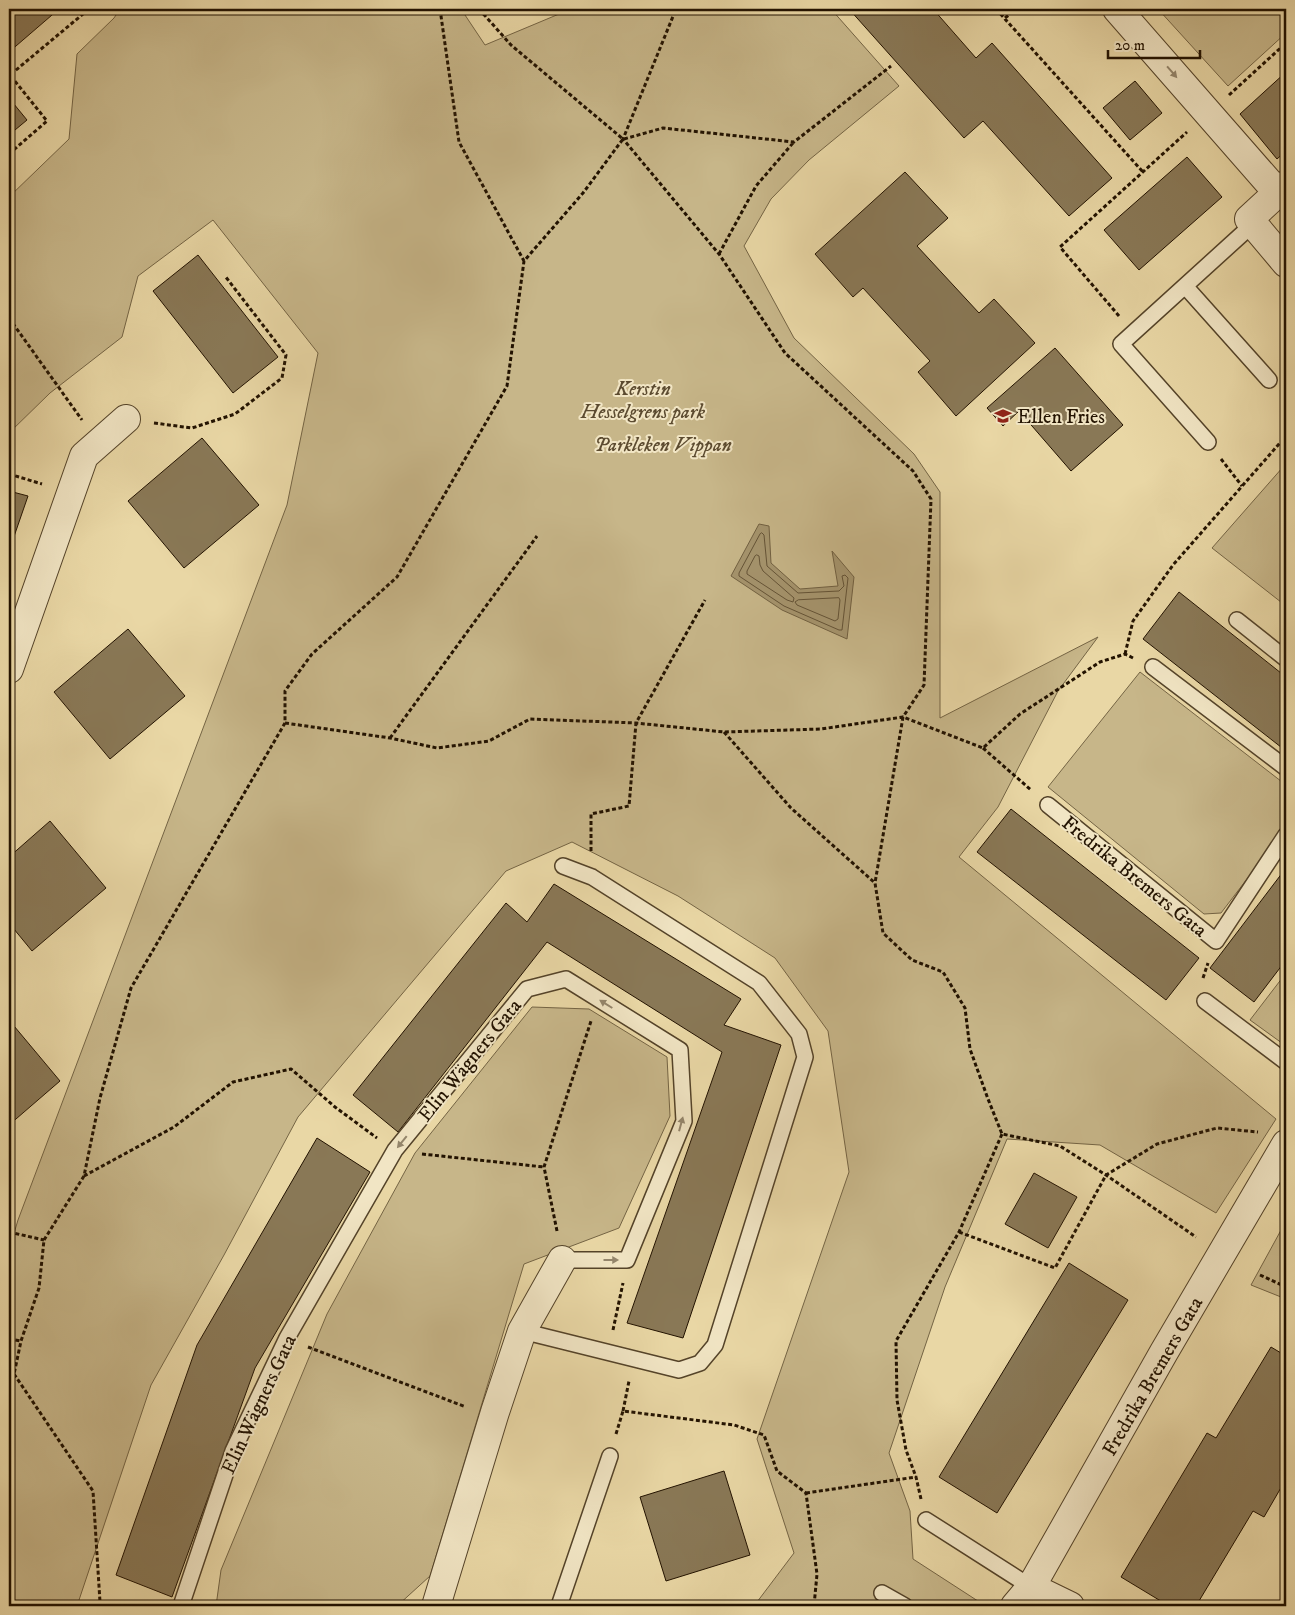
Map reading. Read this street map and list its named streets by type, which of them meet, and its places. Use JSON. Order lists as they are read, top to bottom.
{
  "streets": {
    "street": ["Fredrika Bremers Gata"],
    "lane": ["Elin Wägners Gata"]
  },
  "parks": ["Kerstin Hesselgrens park", "Parkleken Vippan"],
  "places": {
    "school or university": ["Ellen Fries"]
  },
  "scale_bar": "20 m"
}
